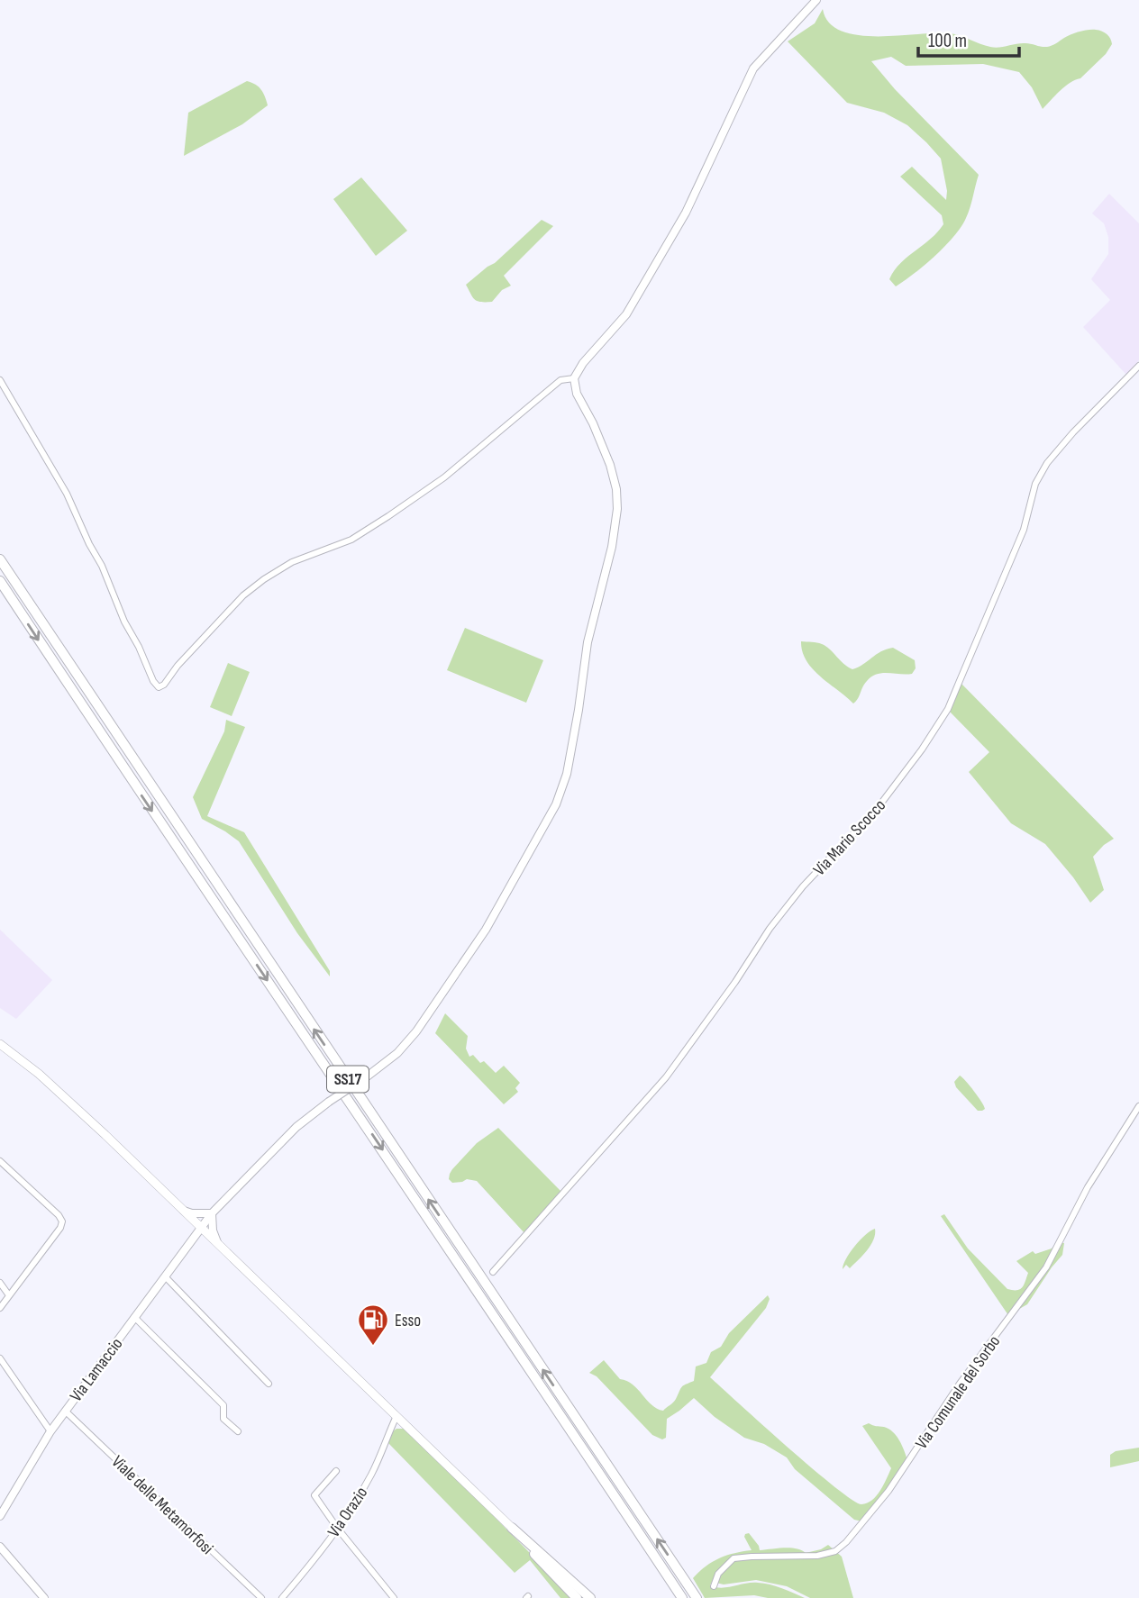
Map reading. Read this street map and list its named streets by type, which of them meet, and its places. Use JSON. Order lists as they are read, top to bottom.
{
  "streets": {
    "highway": ["SS17"],
    "street": [
      "Via Mario Scocco",
      "Via Lamaccio",
      "Via Comunale del Sorbo",
      "Viale delle Metamorfosi",
      "Via Orazio"
    ]
  },
  "crossings": [
    ["Via Lamaccio", "Viale delle Metamorfosi"]
  ],
  "places": {
    "fuel station": ["Esso"]
  },
  "scale_bar": "100 m"
}
